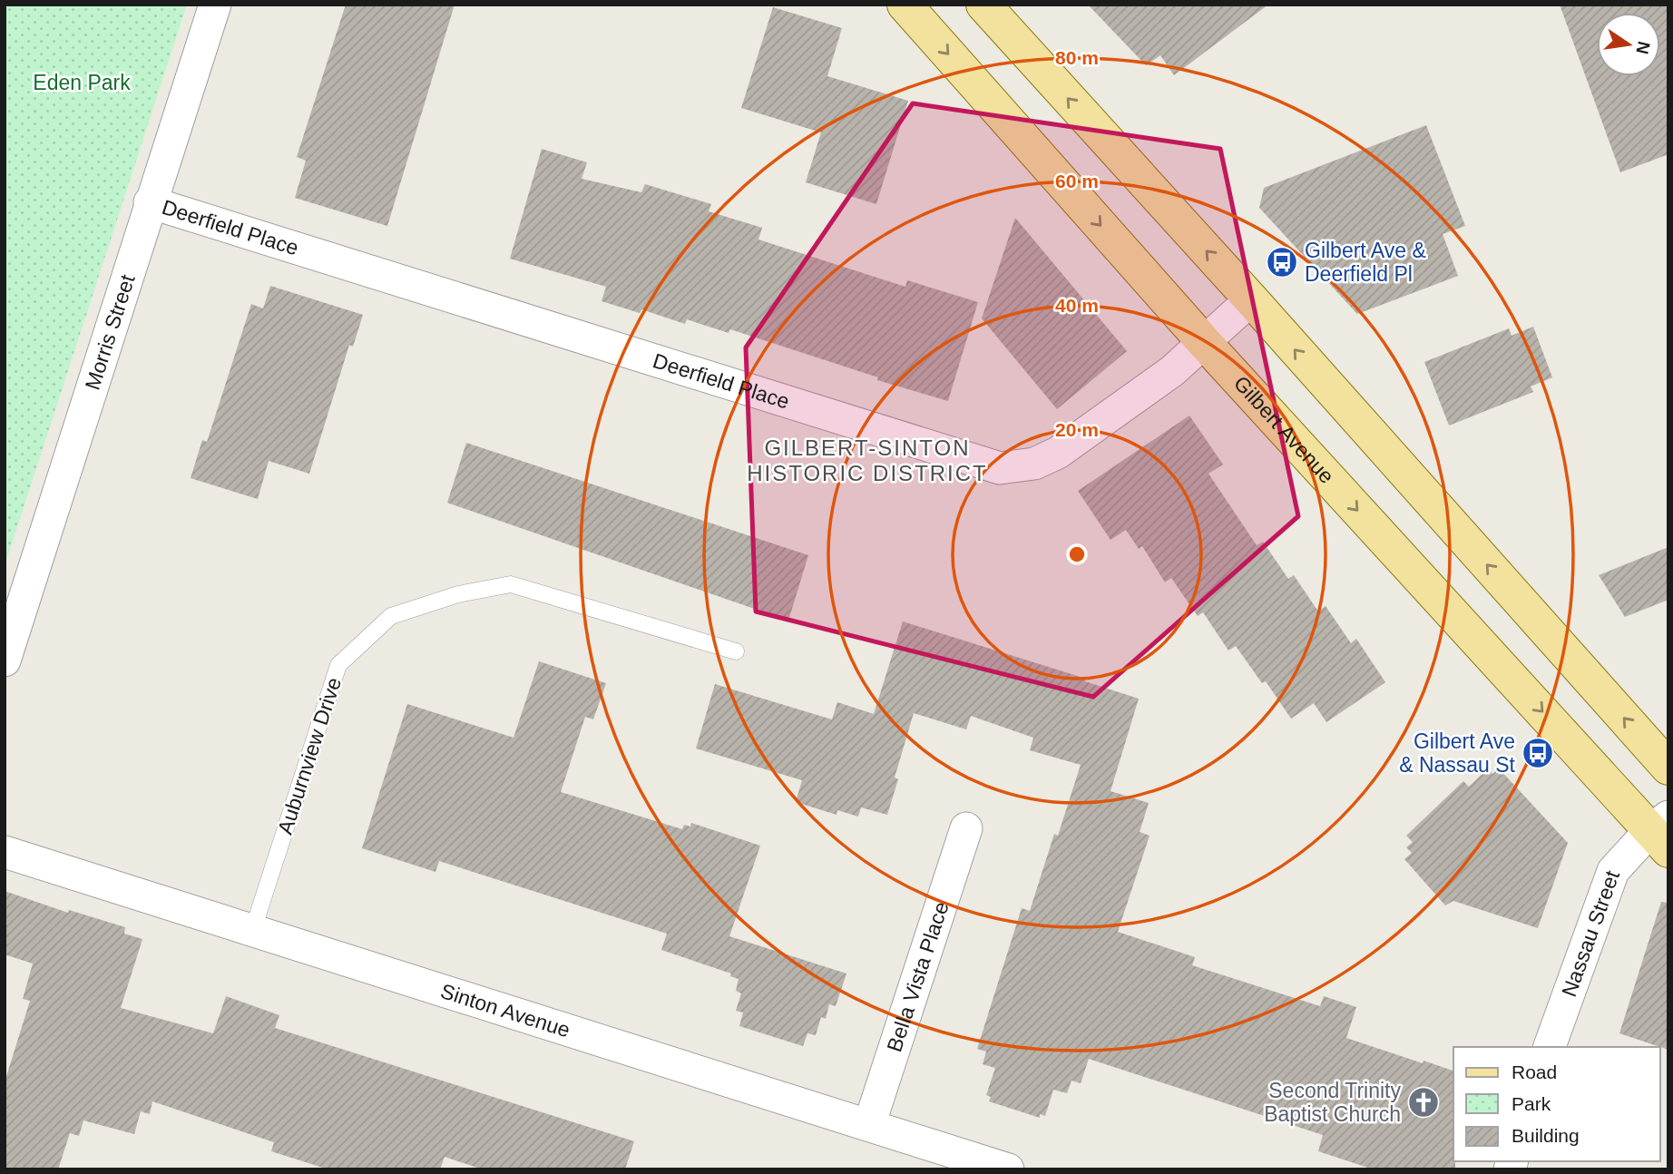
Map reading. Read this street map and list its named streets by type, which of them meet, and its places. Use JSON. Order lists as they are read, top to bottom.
{
  "streets": {
    "main road": ["Gilbert Avenue"],
    "street": [
      "Deerfield Place",
      "Morris Street",
      "Nassau Street",
      "Bella Vista Place",
      "Sinton Avenue"
    ],
    "lane": ["Auburnview Drive"]
  },
  "crossings": [
    ["Deerfield Place", "Morris Street"],
    ["Deerfield Place", "Gilbert Avenue"],
    ["Gilbert Avenue", "Nassau Street"],
    ["Auburnview Drive", "Sinton Avenue"],
    ["Bella Vista Place", "Sinton Avenue"]
  ],
  "districts": ["GILBERT-SINTON HISTORIC DISTRICT"],
  "parks": ["Eden Park"],
  "places": {
    "bus stop": ["Gilbert Ave & Deerfield Pl", "Gilbert Ave & Nassau St"],
    "church": ["Second Trinity Baptist Church"]
  },
  "legend": ["Road", "Park", "Building"],
  "north": "right",
  "rings": [
    "80 m",
    "60 m",
    "40 m",
    "20 m"
  ]
}
